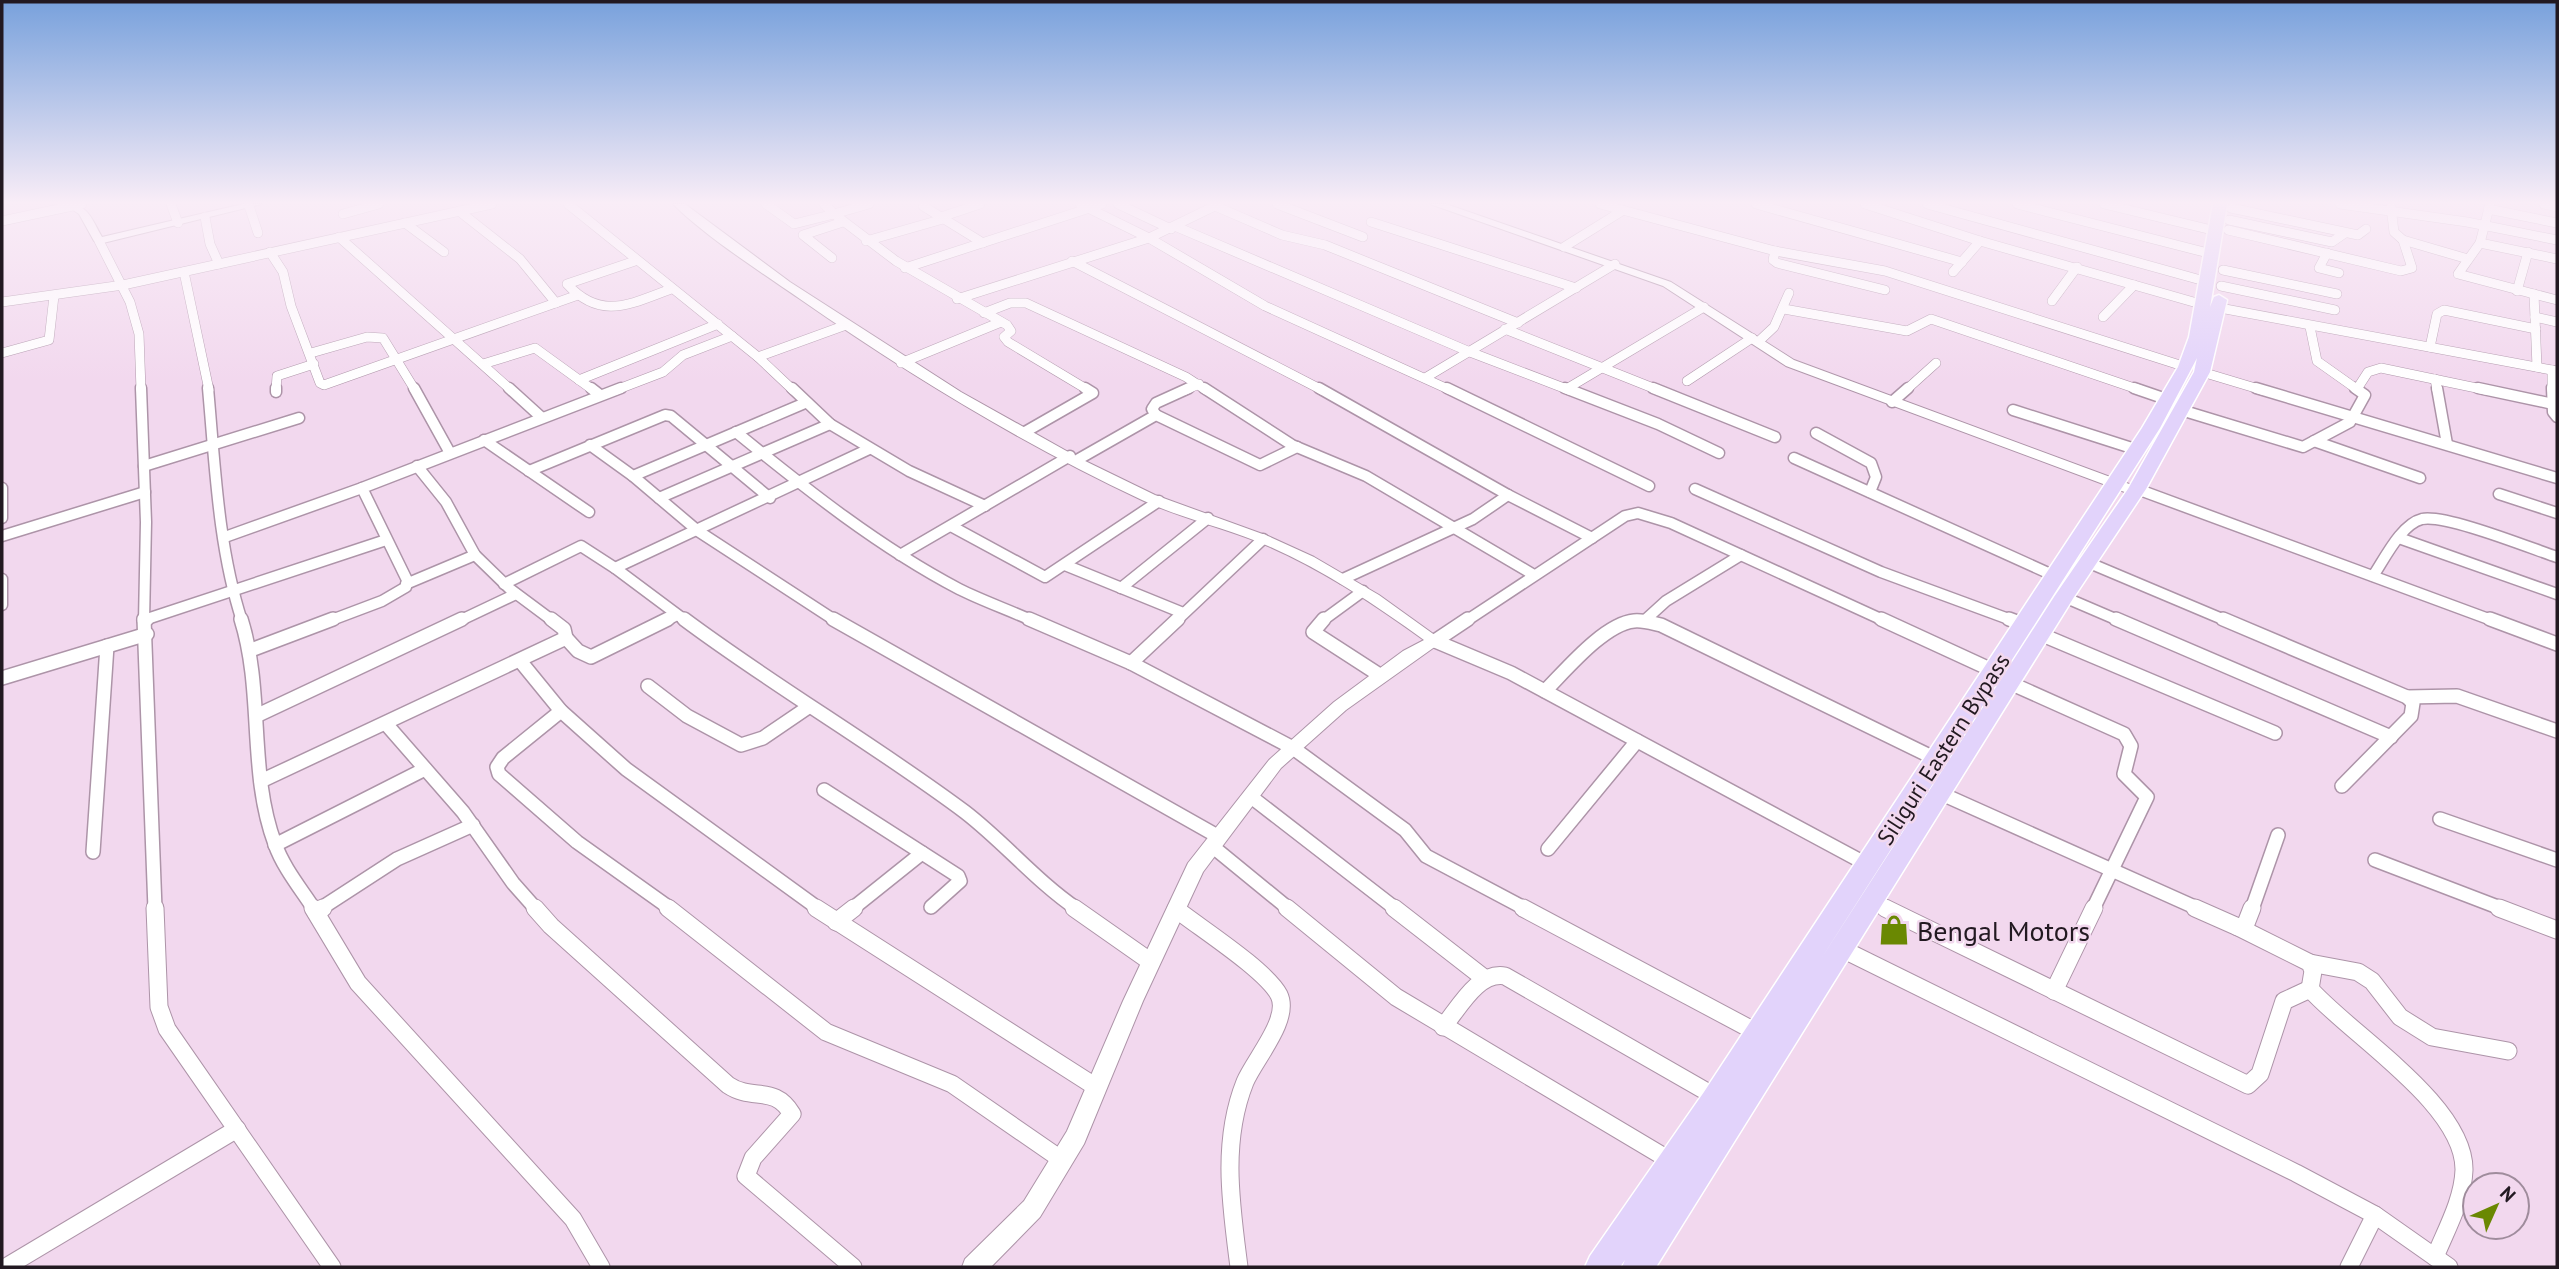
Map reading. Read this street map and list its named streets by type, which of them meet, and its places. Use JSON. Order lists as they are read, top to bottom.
{
  "streets": {
    "main road": ["Siliguri Eastern Bypass"]
  },
  "places": {
    "shop": ["Bengal Motors"]
  },
  "north": "top right"
}
